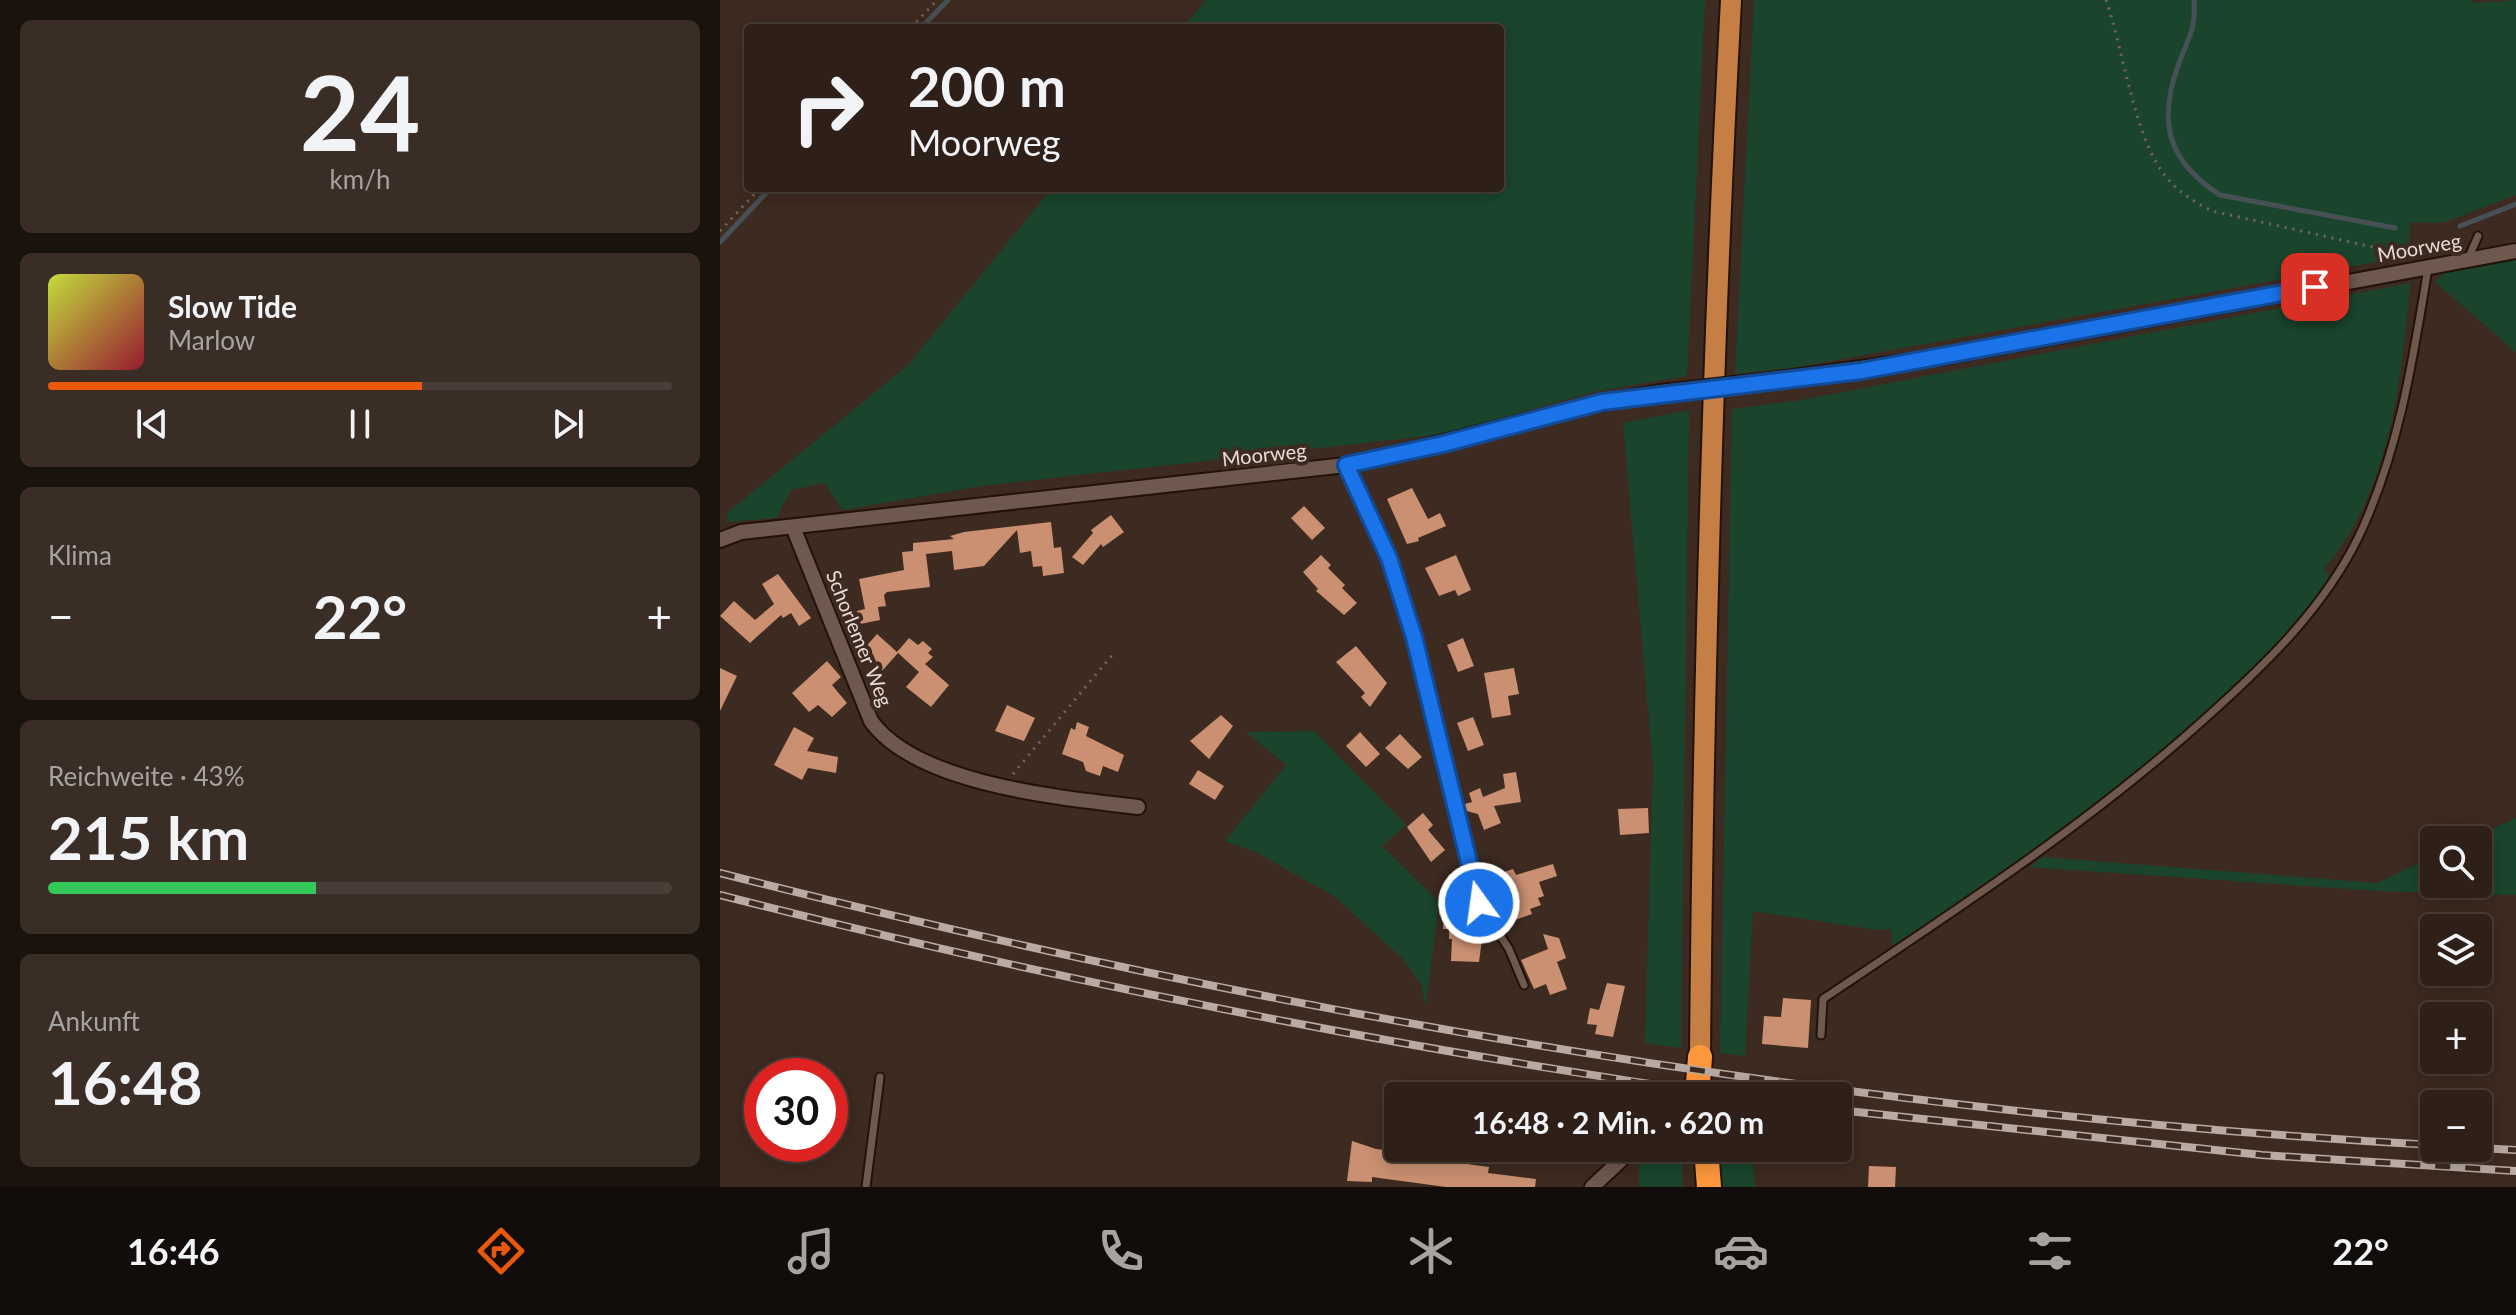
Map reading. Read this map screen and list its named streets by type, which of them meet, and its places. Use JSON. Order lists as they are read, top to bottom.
{
  "streets": {
    "street": ["Moorweg", "Schorlemer Weg"]
  },
  "crossings": [
    ["Moorweg", "Schorlemer Weg"]
  ],
  "page": {
    "tile": [
      ["24", "km/h"],
      "Klima",
      ["Reichweite · 43%", "215 km"],
      ["Ankunft", "16:48"]
    ],
    "turn": ["200 m", "Moorweg"],
    "song": ["Slow Tide", "Marlow"],
    "heat": ["−", "22°", "+"],
    "map_buttons": ["+", "−"],
    "limit": "30",
    "trip": "16:48 · 2 Min. · 620 m",
    "tabs": ["16:46", "22°"]
  }
}
